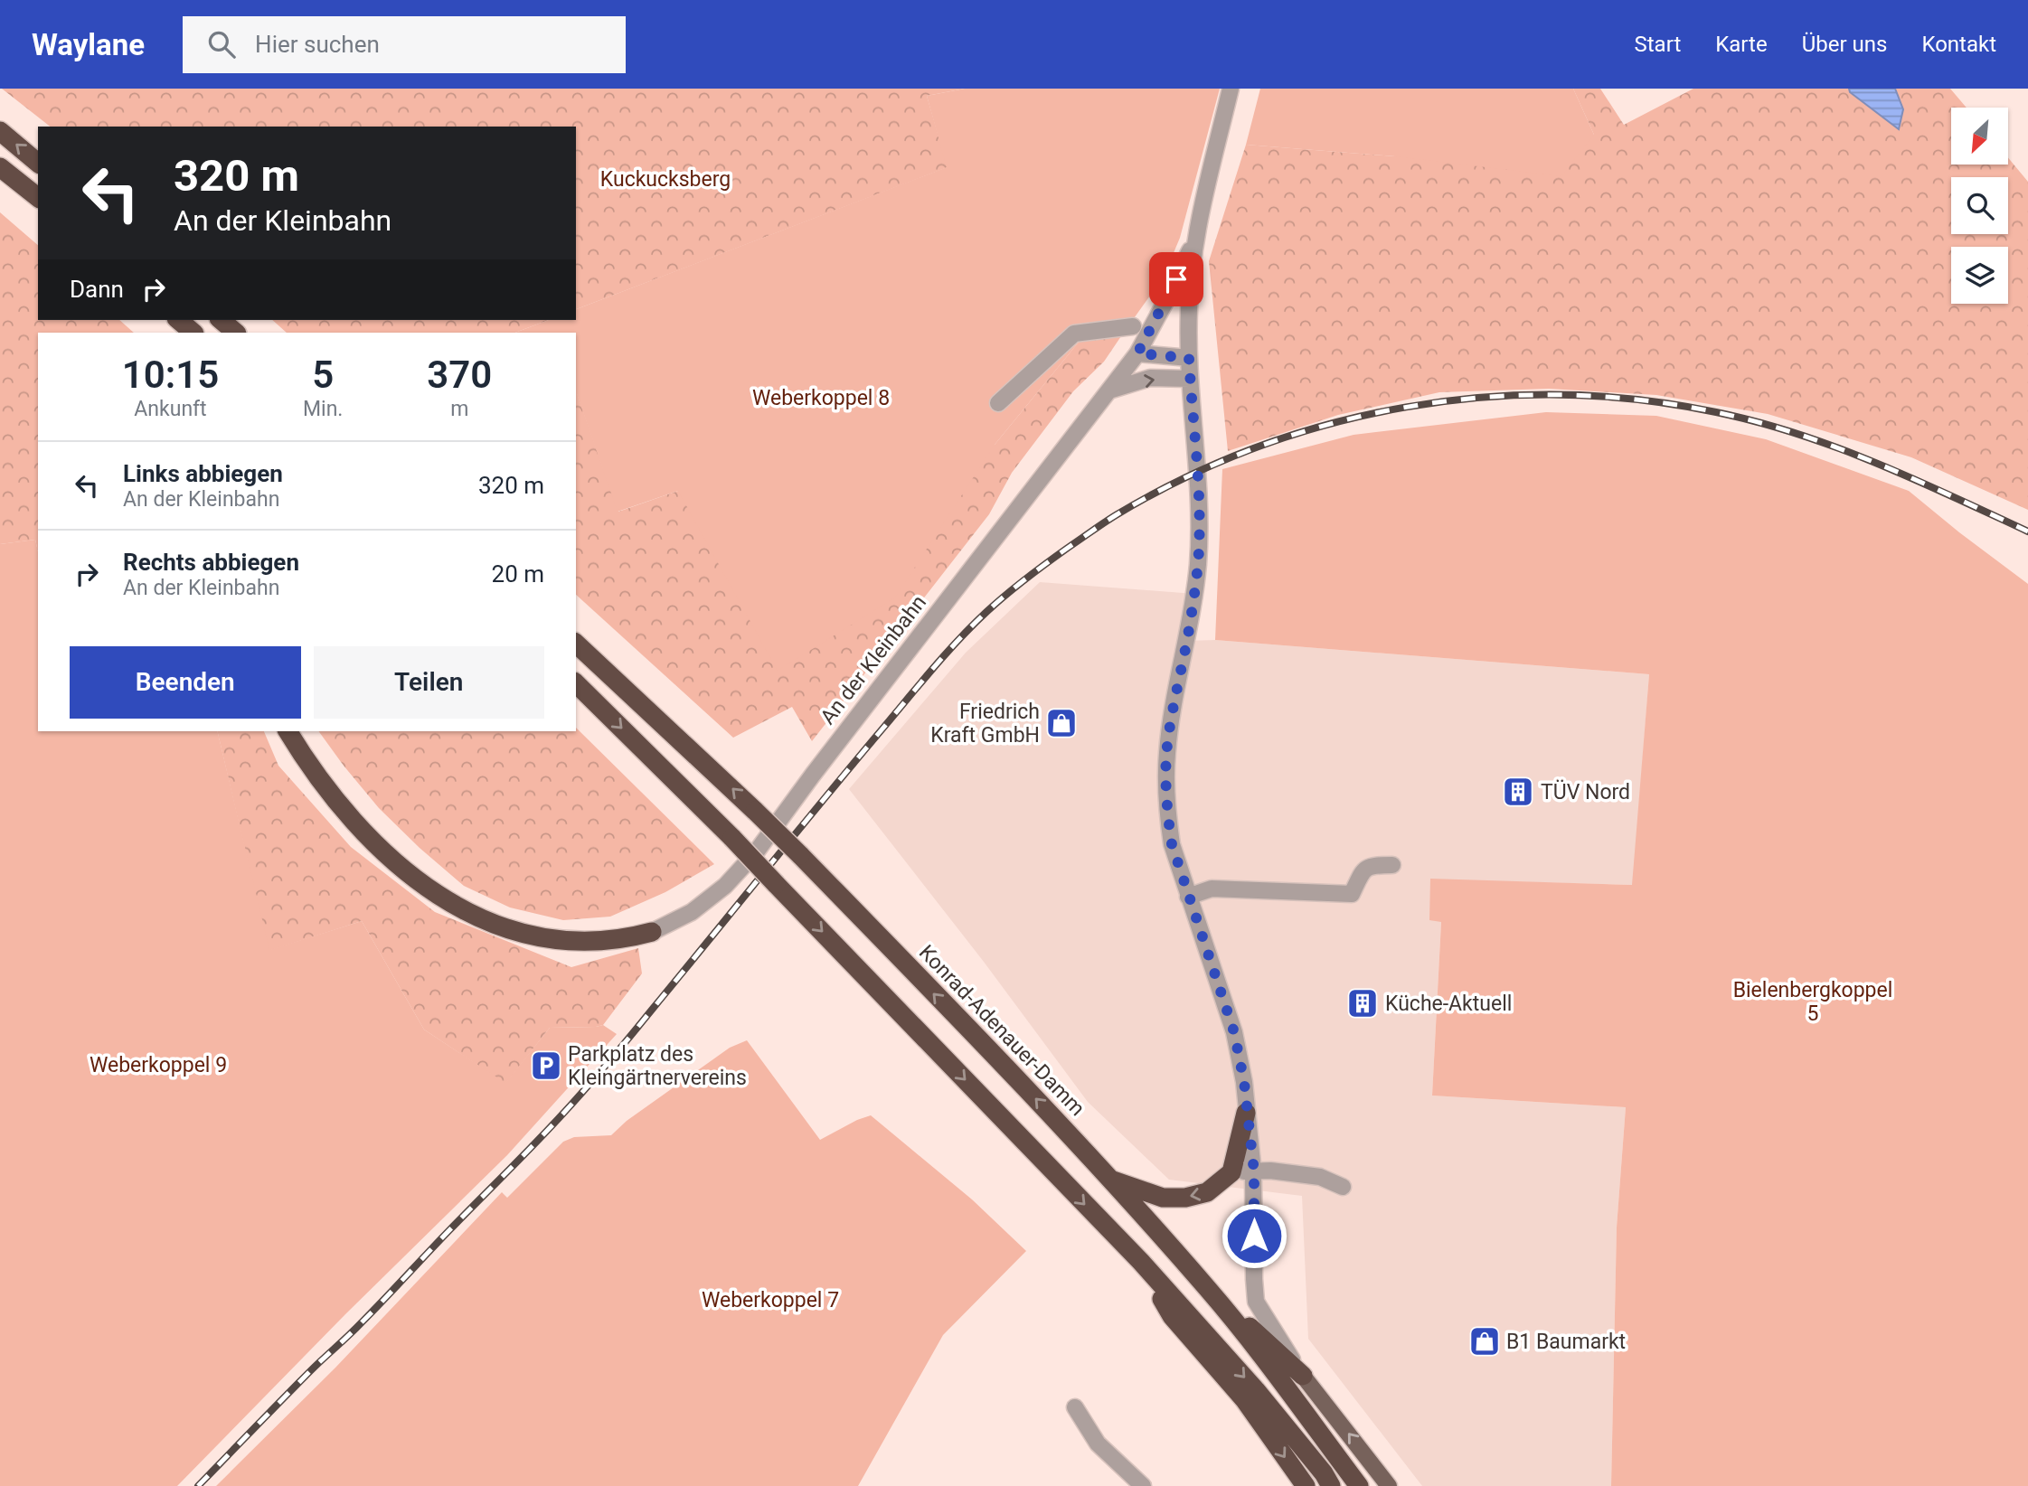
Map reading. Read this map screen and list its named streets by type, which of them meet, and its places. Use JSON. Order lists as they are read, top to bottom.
{
  "streets": {
    "highway": ["Konrad-Adenauer-Damm"],
    "street": ["An der Kleinbahn"]
  },
  "parks": [
    "Kuckucksberg",
    "Weberkoppel 8",
    "Bielenbergkoppel 5",
    "Weberkoppel 9",
    "Weberkoppel 7"
  ],
  "places": {
    "shop": ["Friedrich Kraft GmbH", "B1 Baumarkt"],
    "building": ["TÜV Nord", "Küche-Aktuell"],
    "parking": ["Parkplatz des Kleingärtnervereins"]
  },
  "north": "bottom left",
  "page": {
    "header": "Waylane",
    "search": "Hier suchen",
    "nav": [
      "Start",
      "Karte",
      "Über uns",
      "Kontakt"
    ],
    "turn": ["320 m", "An der Kleinbahn"],
    "then": "Dann",
    "eta": [
      "10:15",
      "Ankunft",
      "5",
      "Min.",
      "370",
      "m"
    ],
    "list": [
      {
        "name": "Links abbiegen",
        "note": "An der Kleinbahn",
        "value": "320 m"
      },
      {
        "name": "Rechts abbiegen",
        "note": "An der Kleinbahn",
        "value": "20 m"
      }
    ],
    "buttons": ["Beenden", "Teilen"]
  }
}
